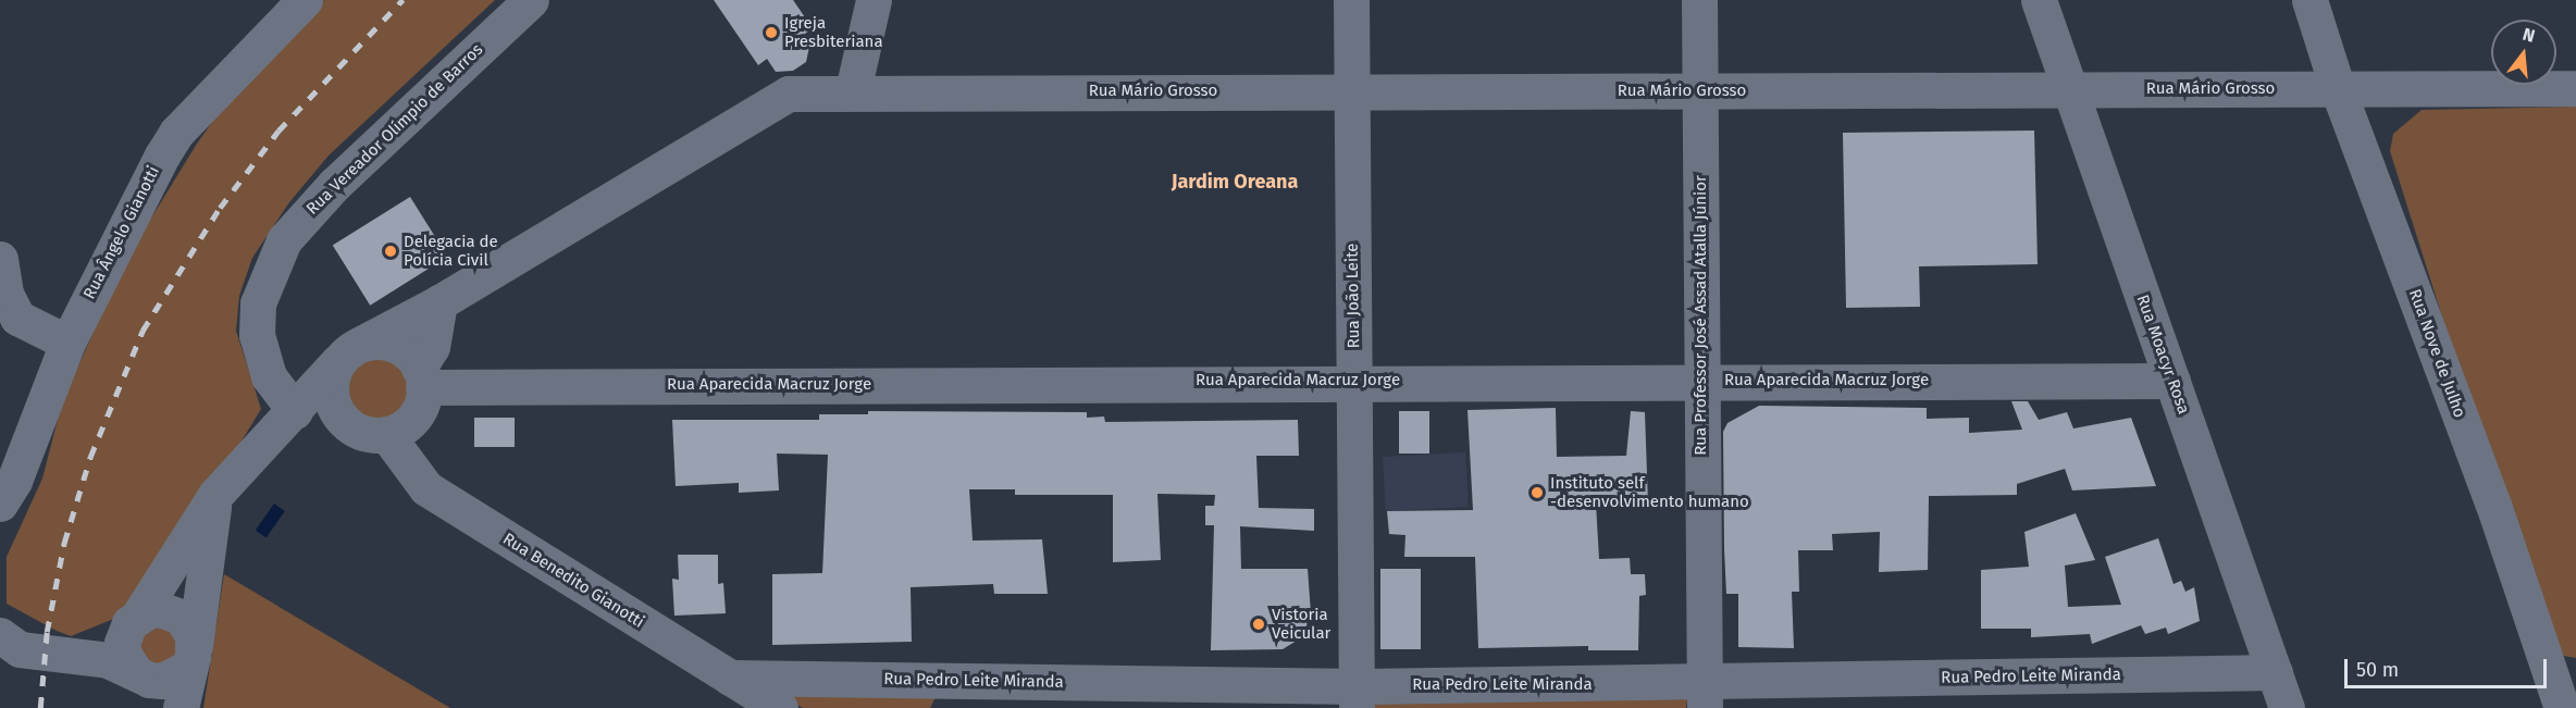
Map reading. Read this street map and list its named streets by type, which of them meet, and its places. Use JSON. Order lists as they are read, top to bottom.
{
  "streets": {
    "street": [
      "Rua Mário Grosso",
      "Rua Vereador Olímpio de Barros",
      "Rua Ângelo Gianotti",
      "Rua João Leite",
      "Rua Professor José Assad Atalla Júnior",
      "Rua Nove de Julho",
      "Rua Moacyr Rosa",
      "Rua Aparecida Macruz Jorge",
      "Rua Benedito Gianotti",
      "Rua Pedro Leite Miranda"
    ]
  },
  "crossings": [
    ["Rua Mário Grosso", "Rua João Leite"],
    ["Rua Mário Grosso", "Rua Professor José Assad Atalla Júnior"],
    ["Rua Mário Grosso", "Rua Nove de Julho"],
    ["Rua Mário Grosso", "Rua Moacyr Rosa"],
    ["Rua João Leite", "Rua Aparecida Macruz Jorge"],
    ["Rua João Leite", "Rua Pedro Leite Miranda"],
    ["Rua Professor José Assad Atalla Júnior", "Rua Aparecida Macruz Jorge"],
    ["Rua Professor José Assad Atalla Júnior", "Rua Pedro Leite Miranda"],
    ["Rua Moacyr Rosa", "Rua Aparecida Macruz Jorge"],
    ["Rua Moacyr Rosa", "Rua Pedro Leite Miranda"],
    ["Rua Aparecida Macruz Jorge", "Rua Benedito Gianotti"],
    ["Rua Benedito Gianotti", "Rua Pedro Leite Miranda"]
  ],
  "districts": ["Jardim Oreana"],
  "places": [
    "Igreja Presbiteriana",
    "Delegacia de Polícia Civil",
    "Instituto self -desenvolvimento humano",
    "Vistoria Veicular"
  ],
  "scale_bar": "50 m",
  "north": "top"
}
